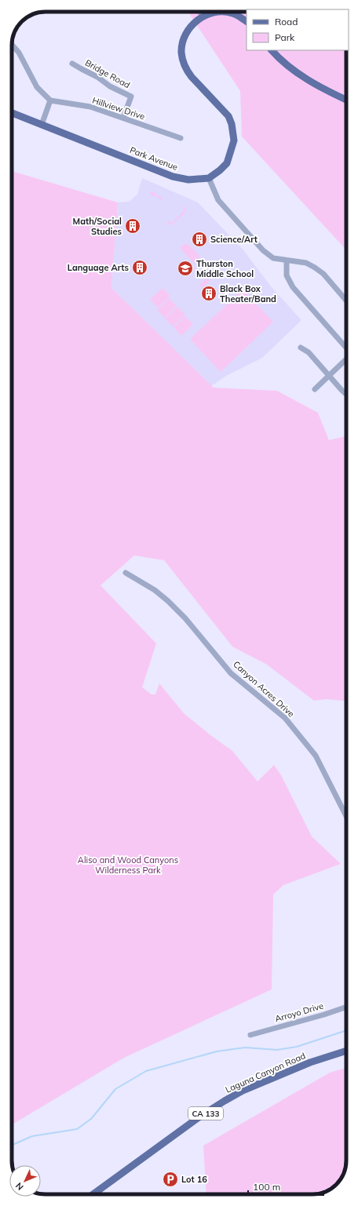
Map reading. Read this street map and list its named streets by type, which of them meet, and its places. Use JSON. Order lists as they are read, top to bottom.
{
  "streets": {
    "main road": ["Park Avenue", "Laguna Canyon Road", "CA 133"],
    "street": [
      "Bridge Road",
      "Hillview Drive",
      "Canyon Acres Drive",
      "Arroyo Drive"
    ]
  },
  "crossings": [
    ["Bridge Road", "Hillview Drive"]
  ],
  "parks": ["Aliso and Wood Canyons Wilderness Park"],
  "places": {
    "building": [
      "Math/Social Studies",
      "Science/Art",
      "Language Arts",
      "Black Box Theater/Band"
    ],
    "school or university": ["Thurston Middle School"],
    "parking": ["Lot 16"]
  },
  "legend": ["Road", "Park"],
  "scale_bar": "100 m",
  "north": "bottom left"
}
